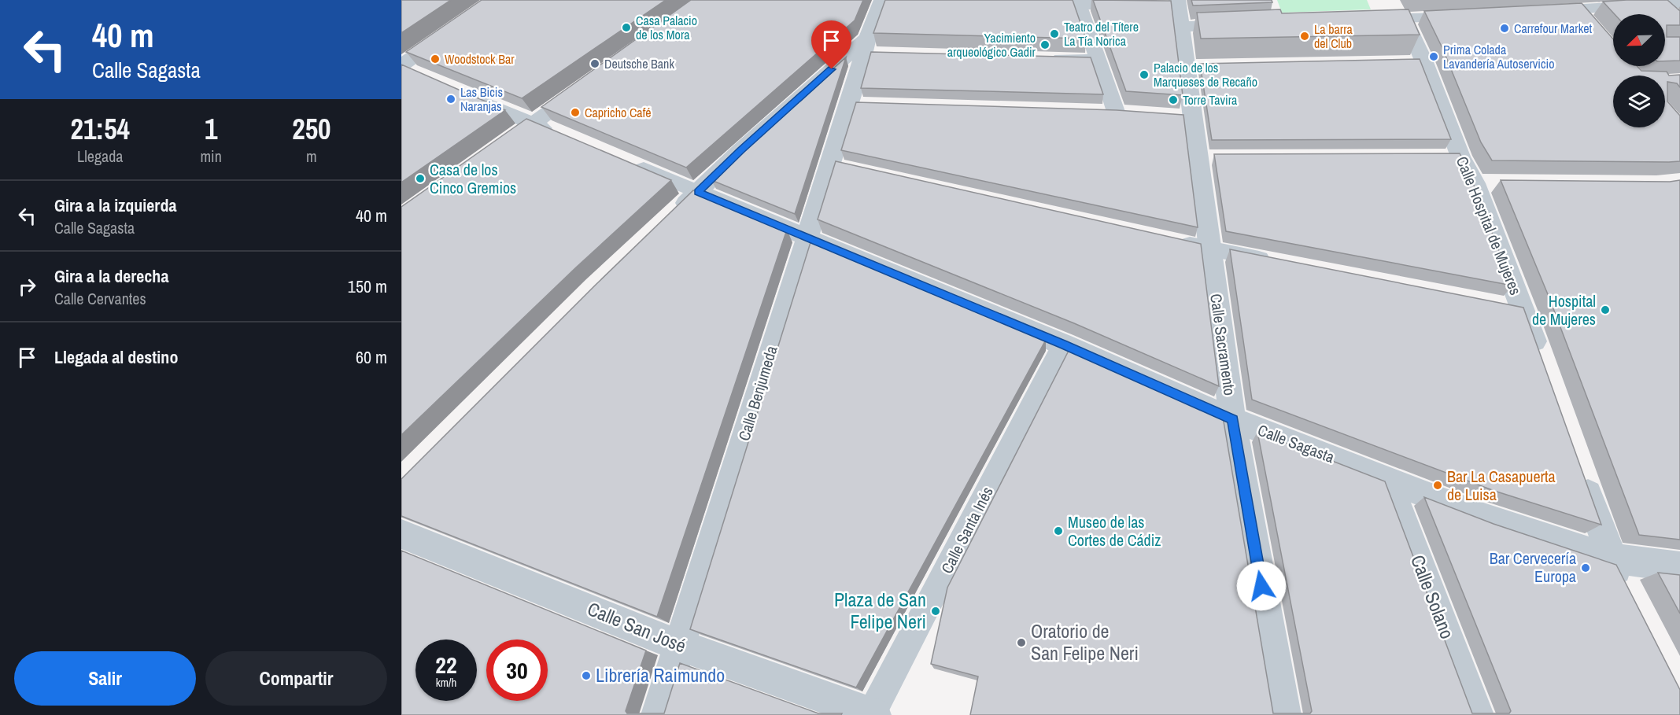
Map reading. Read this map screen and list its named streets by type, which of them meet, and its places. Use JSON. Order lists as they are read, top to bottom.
{
  "streets": {
    "street": [
      "Calle Hospital de Mujeres",
      "Calle Sacramento",
      "Calle Benjumeda",
      "Calle Sagasta",
      "Calle Santa Inés",
      "Calle Solano",
      "Calle San José"
    ]
  },
  "crossings": [
    ["Calle Sacramento", "Calle Sagasta"],
    ["Calle Benjumeda", "Calle Sagasta"],
    ["Calle Benjumeda", "Calle San José"],
    ["Calle Sagasta", "Calle Santa Inés"],
    ["Calle Sagasta", "Calle Solano"],
    ["Calle Santa Inés", "Calle San José"]
  ],
  "places": [
    "Casa Palacio de los Mora",
    "Carrefour Market",
    "Teatro del Títere La Tía Norica",
    "La barra del Club",
    "Yacimiento arqueológico Gadir",
    "Prima Colada Lavandería Autoservicio",
    "Woodstock Bar",
    "Deutsche Bank",
    "Palacio de los Marqueses de Recaño",
    "Las Bicis Naranjas",
    "Torre Tavira",
    "Capricho Café",
    "Casa de los Cinco Gremios",
    "Hospital de Mujeres",
    "Bar La Casapuerta de Luisa",
    "Museo de las Cortes de Cádiz",
    "Bar Cervecería Europa",
    "Plaza de San Felipe Neri",
    "Oratorio de San Felipe Neri",
    "Librería Raimundo"
  ],
  "north": "bottom left",
  "page": {
    "turn": ["40 m", "Calle Sagasta"],
    "eta": [
      "21:54",
      "Llegada",
      "1",
      "min",
      "250",
      "m"
    ],
    "list": [
      {
        "name": "Gira a la izquierda",
        "note": "Calle Sagasta",
        "value": "40 m"
      },
      {
        "name": "Gira a la derecha",
        "note": "Calle Cervantes",
        "value": "150 m"
      },
      {
        "name": "Llegada al destino",
        "value": "60 m"
      }
    ],
    "speed": "22 km/h",
    "limit": "30",
    "buttons": ["Salir", "Compartir"]
  }
}
